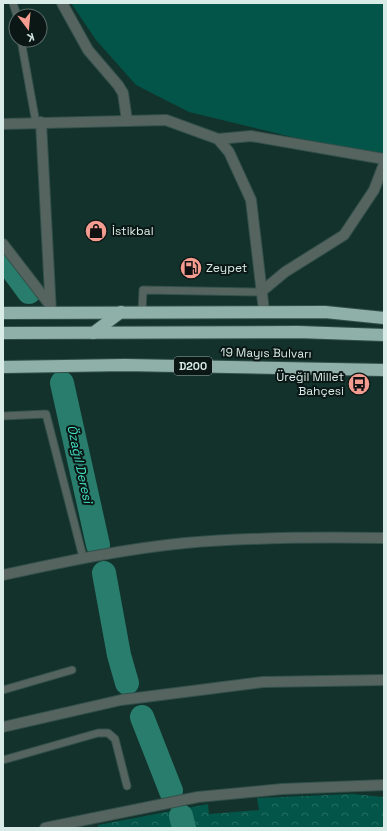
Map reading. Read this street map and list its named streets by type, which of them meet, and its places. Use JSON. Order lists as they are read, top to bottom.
{
  "streets": {
    "highway": ["19 Mayıs Bulvarı", "D200"]
  },
  "water": ["Özağıl Deresi"],
  "places": {
    "shop": ["İstikbal"],
    "fuel station": ["Zeypet"],
    "bus stop": ["Üreğil Millet Bahçesi"]
  },
  "north": "bottom"
}
